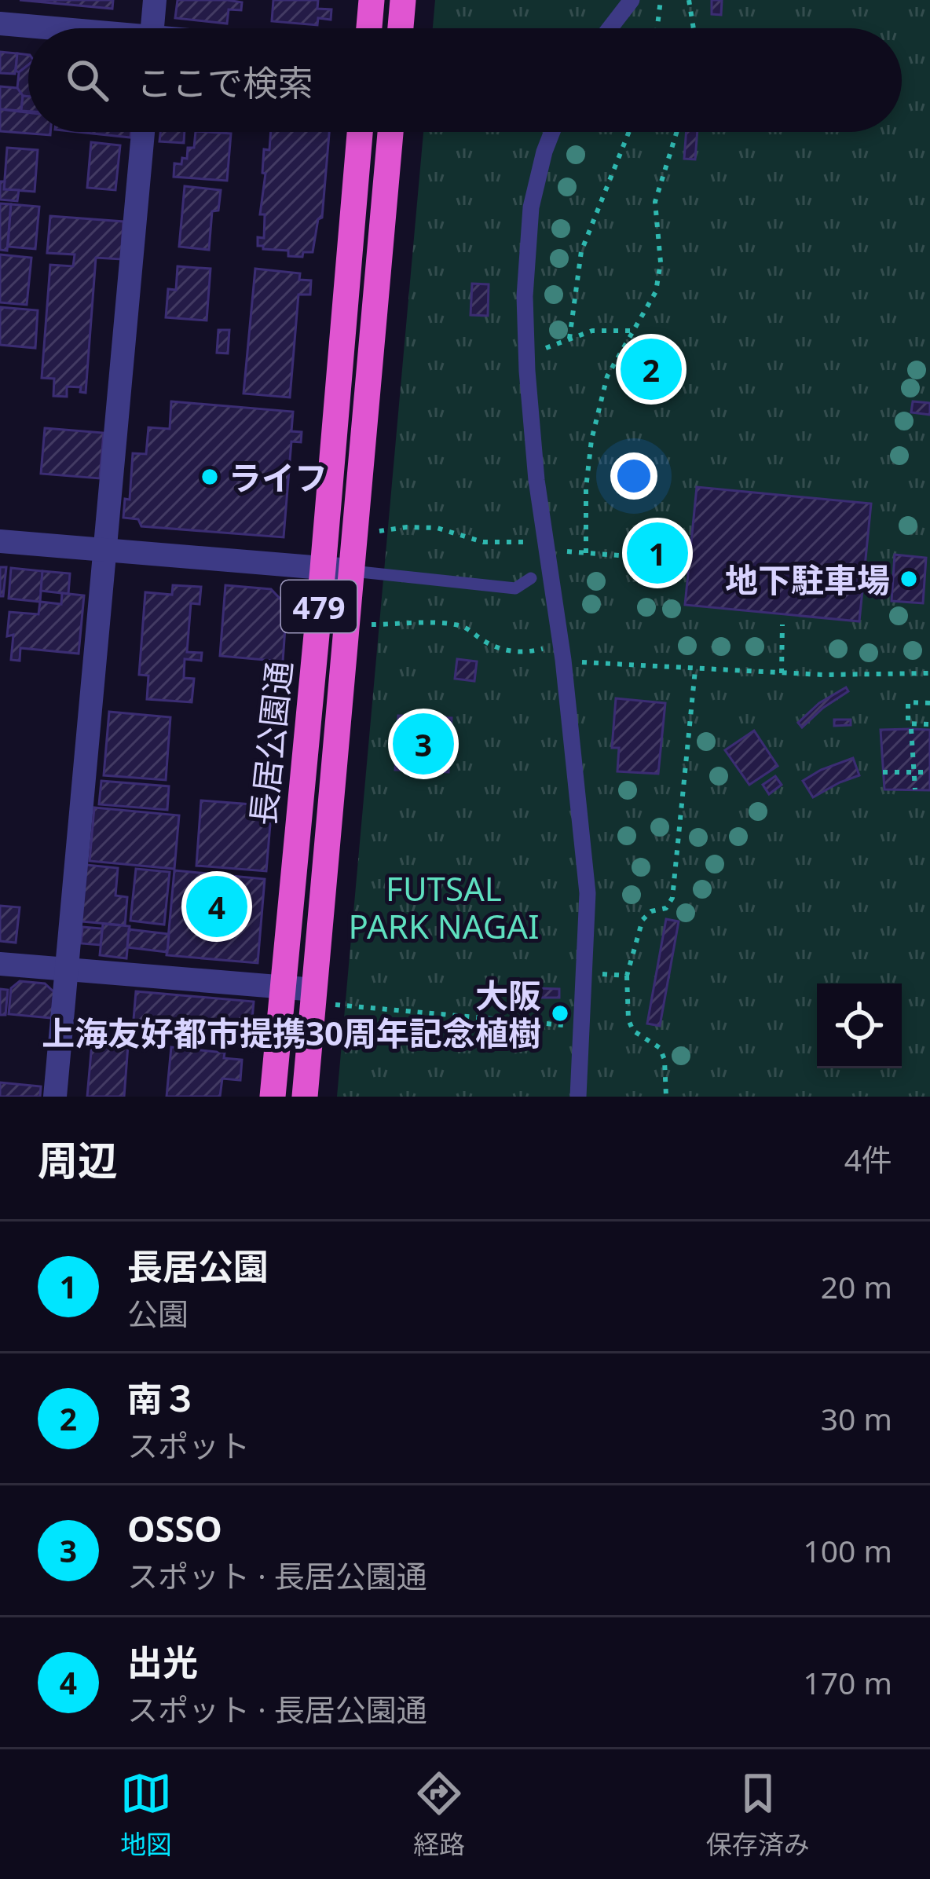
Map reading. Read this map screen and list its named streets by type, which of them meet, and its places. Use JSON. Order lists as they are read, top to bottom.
{
  "streets": {
    "highway": ["479", "長居公園通"]
  },
  "parks": ["FUTSAL PARK NAGAI"],
  "places": ["ライフ", "地下駐車場", "大阪 上海友好都市提携30周年記念植樹"],
  "page": {
    "search": "ここで検索",
    "pins": [
      "2",
      "1",
      "3",
      "4"
    ],
    "heading": ["周辺", "4件"],
    "list": [
      {
        "mark": "1",
        "name": "長居公園",
        "note": "公園",
        "value": "20 m"
      },
      {
        "mark": "2",
        "name": "南３",
        "note": "スポット",
        "value": "30 m"
      },
      {
        "mark": "3",
        "name": "OSSO",
        "note": "スポット · 長居公園通",
        "value": "100 m"
      },
      {
        "mark": "4",
        "name": "出光",
        "note": "スポット · 長居公園通",
        "value": "170 m"
      }
    ],
    "nav": ["地図", "経路", "保存済み"]
  }
}
